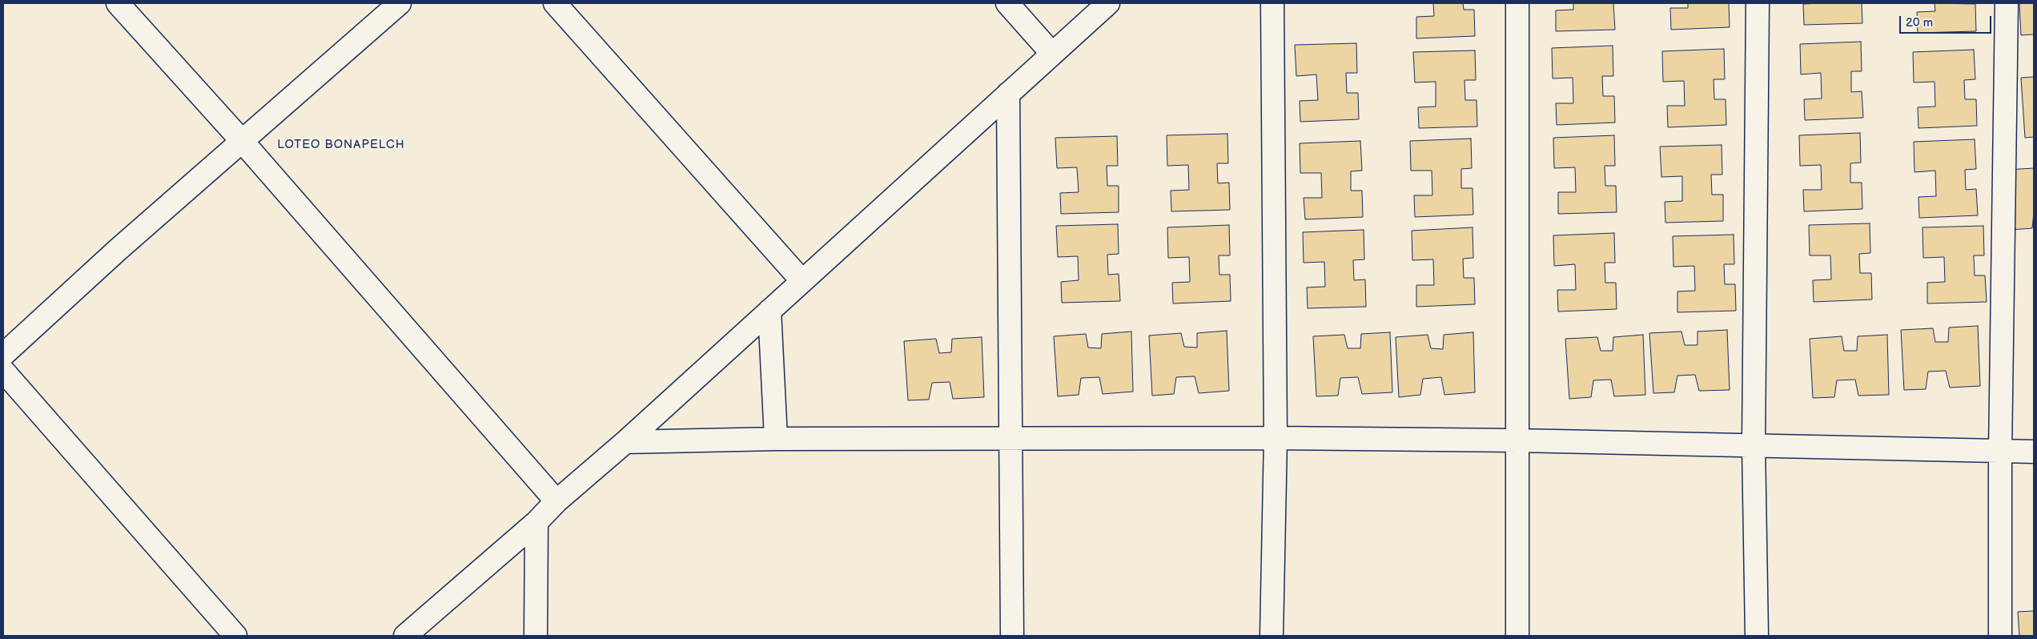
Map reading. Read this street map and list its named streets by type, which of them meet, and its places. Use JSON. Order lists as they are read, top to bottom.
{
  "districts": ["LOTEO BONAPELCH"],
  "scale_bar": "20 m"
}
